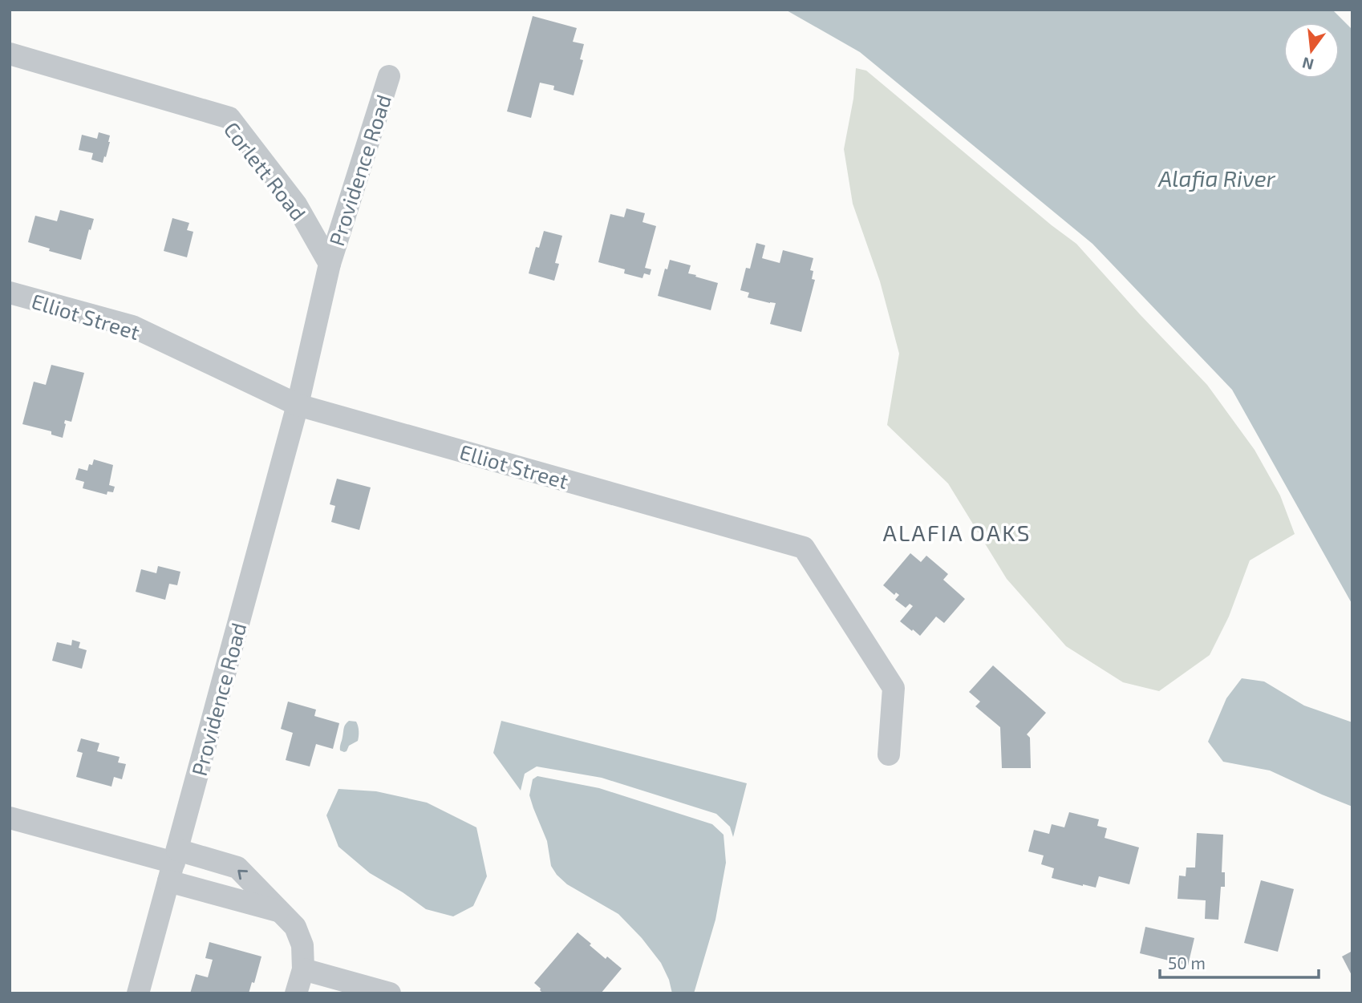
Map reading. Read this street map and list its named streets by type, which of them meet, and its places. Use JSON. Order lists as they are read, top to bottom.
{
  "streets": {
    "street": ["Providence Road", "Corlett Road", "Elliot Street"]
  },
  "crossings": [
    ["Providence Road", "Corlett Road"],
    ["Providence Road", "Elliot Street"]
  ],
  "districts": ["ALAFIA OAKS"],
  "water": ["Alafia River"],
  "scale_bar": "50 m",
  "north": "bottom"
}
